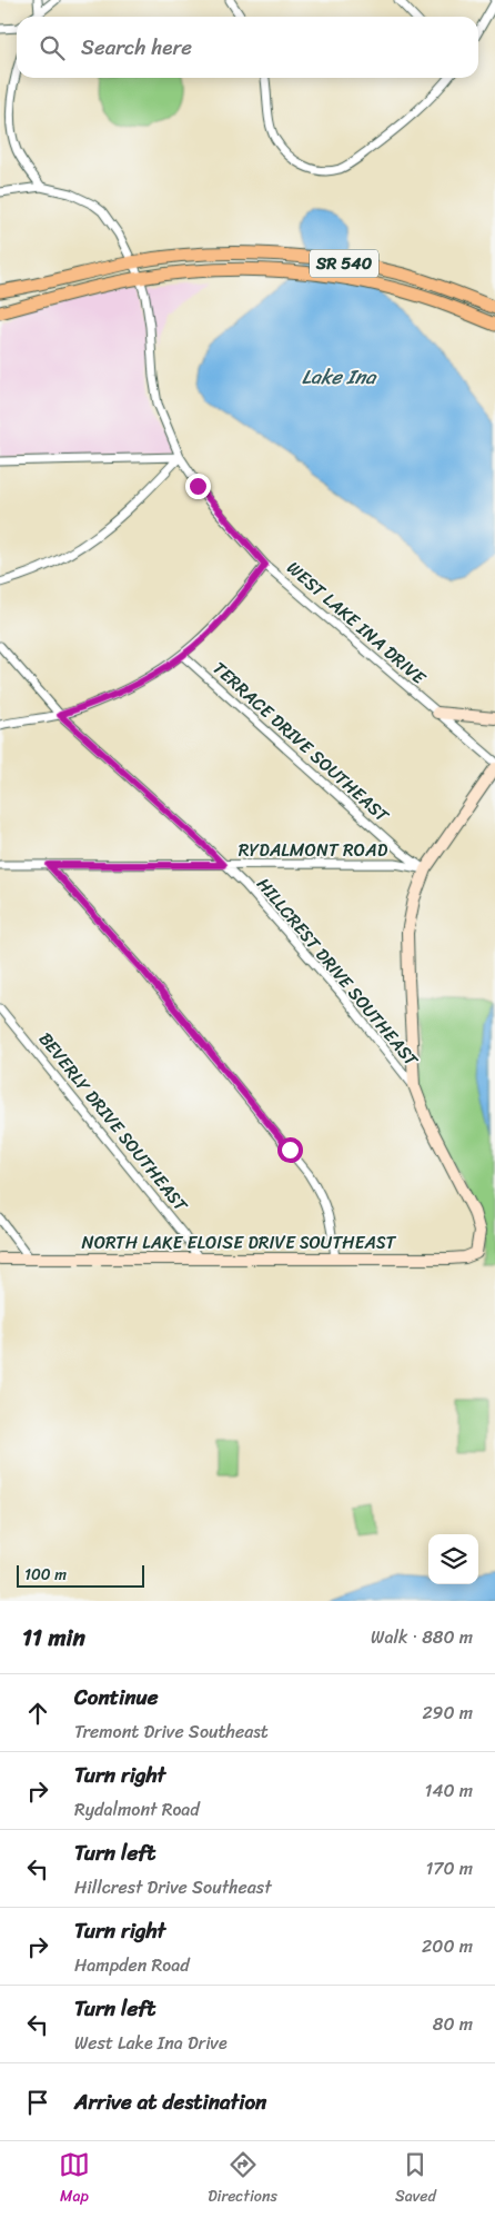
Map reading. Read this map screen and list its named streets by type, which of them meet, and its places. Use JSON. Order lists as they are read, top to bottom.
{
  "streets": {
    "main road": ["SR 540"],
    "street": [
      "WEST LAKE INA DRIVE",
      "TERRACE DRIVE SOUTHEAST",
      "RYDALMONT ROAD",
      "HILLCREST DRIVE SOUTHEAST",
      "BEVERLY DRIVE SOUTHEAST",
      "NORTH LAKE ELOISE DRIVE SOUTHEAST"
    ]
  },
  "crossings": [
    ["SR 540", "WEST LAKE INA DRIVE"],
    ["TERRACE DRIVE SOUTHEAST", "RYDALMONT ROAD"],
    ["RYDALMONT ROAD", "HILLCREST DRIVE SOUTHEAST"],
    ["HILLCREST DRIVE SOUTHEAST", "NORTH LAKE ELOISE DRIVE SOUTHEAST"],
    ["BEVERLY DRIVE SOUTHEAST", "NORTH LAKE ELOISE DRIVE SOUTHEAST"]
  ],
  "water": ["Lake Ina"],
  "scale_bar": "100 m",
  "page": {
    "search": "Search here",
    "scale": "100 m",
    "heading": ["11 min", "Walk · 880 m"],
    "list": [
      ["Continue", "Tremont Drive Southeast", "290 m"],
      ["Turn right", "Rydalmont Road", "140 m"],
      ["Turn left", "Hillcrest Drive Southeast", "170 m"],
      ["Turn right", "Hampden Road", "200 m"],
      ["Turn left", "West Lake Ina Drive", "80 m"],
      "Arrive at destination"
    ],
    "nav": ["Map", "Directions", "Saved"]
  }
}
